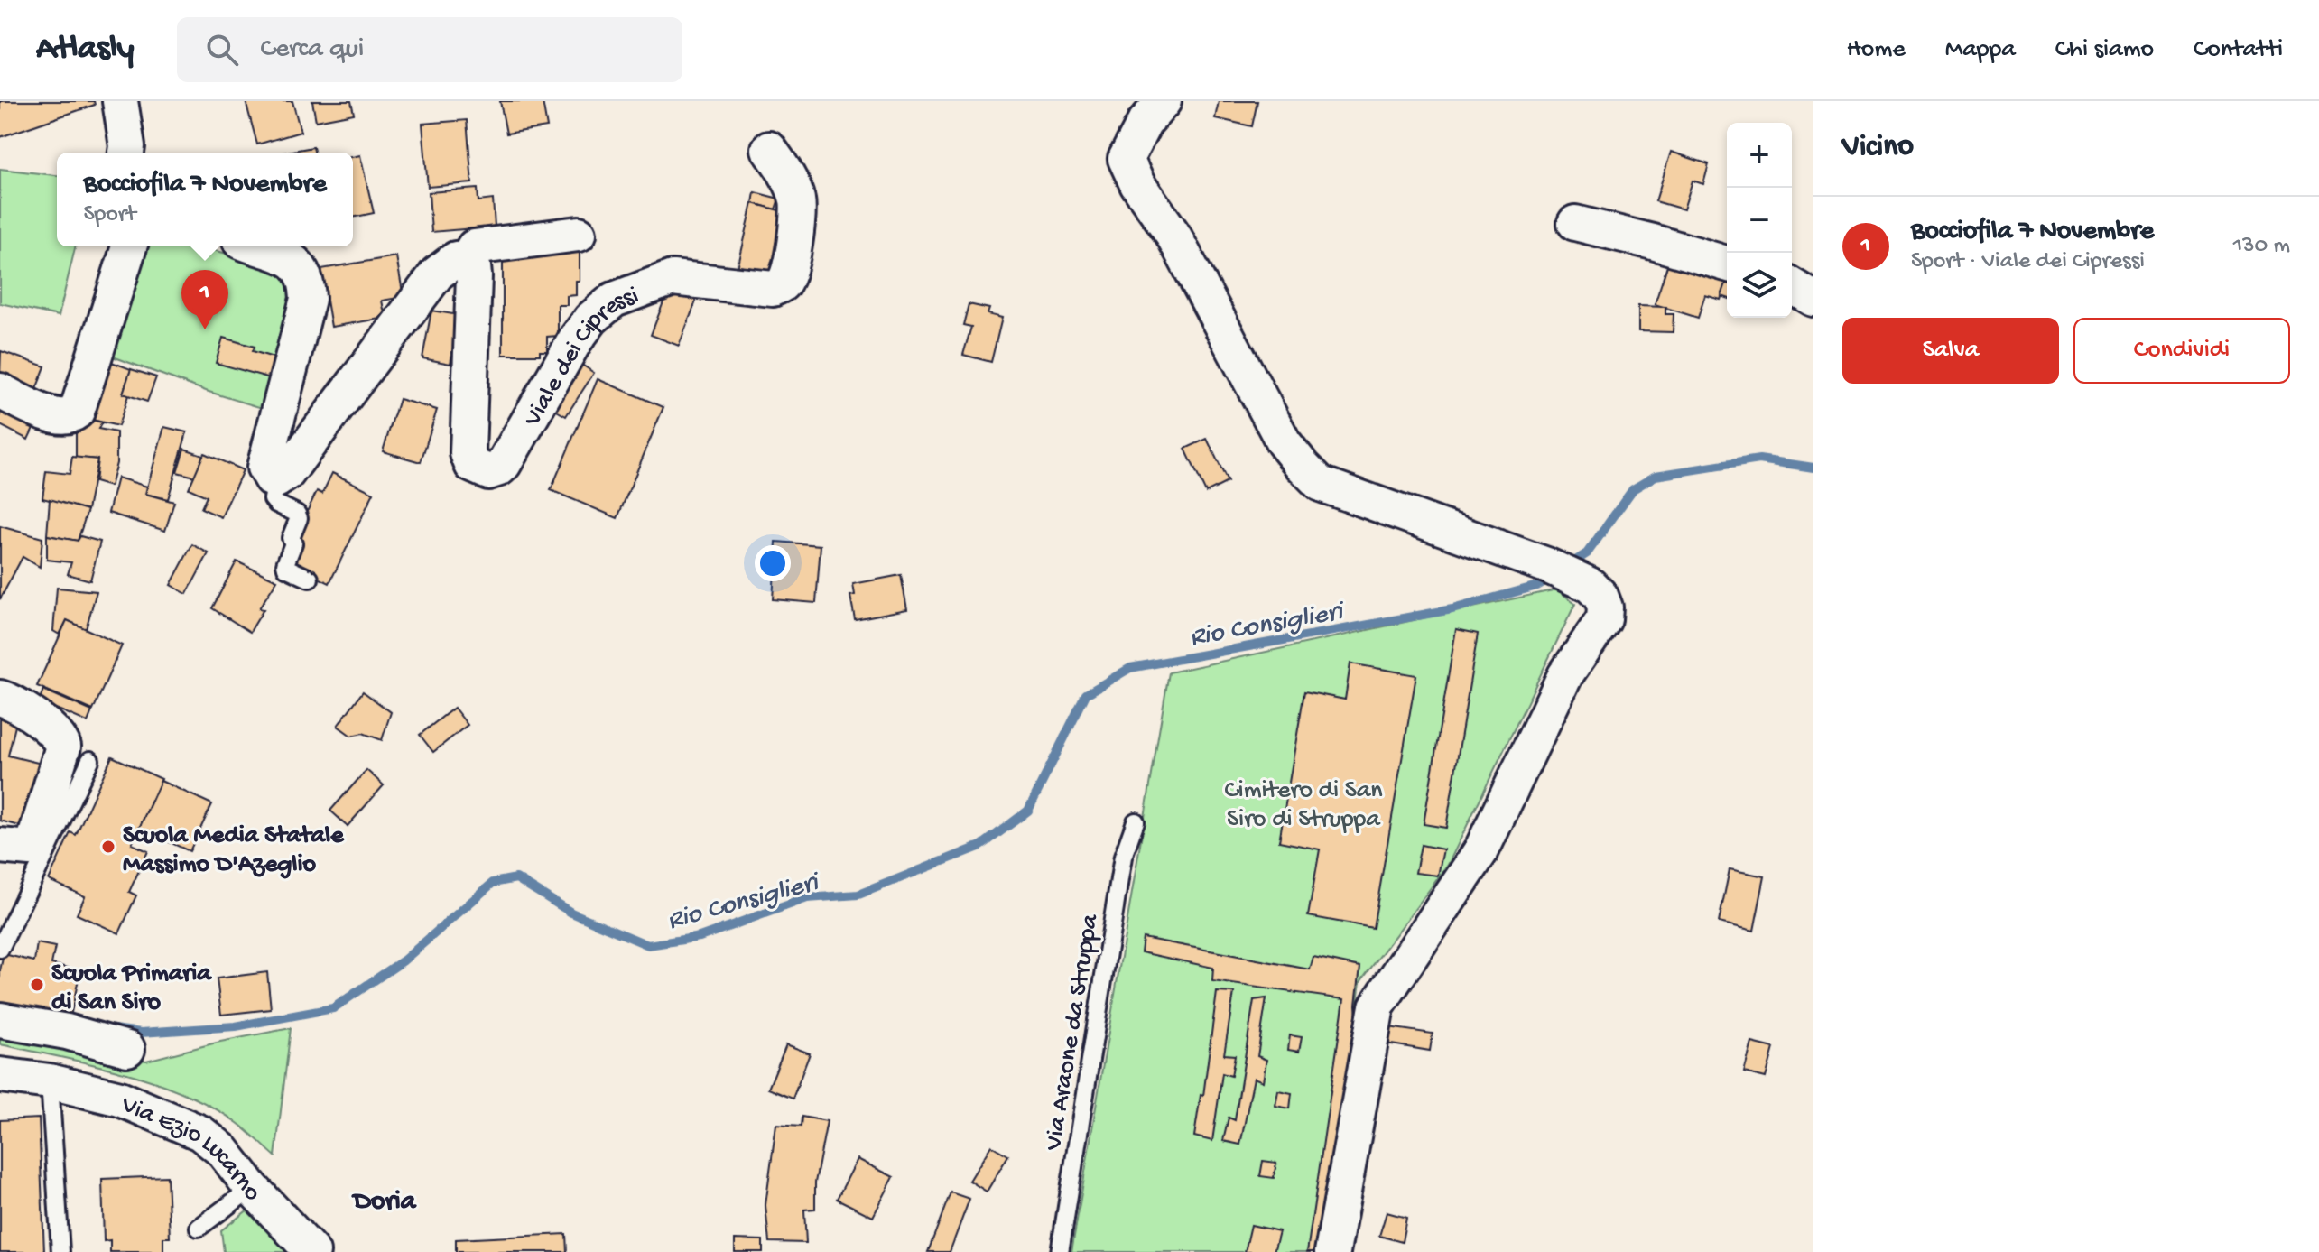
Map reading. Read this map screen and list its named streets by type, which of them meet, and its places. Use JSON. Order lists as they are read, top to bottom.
{
  "streets": {
    "street": ["Viale dei Cipressi", "Via Ezio Lucarno"],
    "lane": ["Via Araone da Struppa"]
  },
  "districts": ["Doria"],
  "water": ["Rio Consiglieri"],
  "parks": ["Cimitero di San Siro di Struppa"],
  "places": ["Scuola Media Statale Massimo D'Azeglio", "Scuola Primaria di San Siro"],
  "page": {
    "header": "Atlasly",
    "search": "Cerca qui",
    "nav": [
      "Home",
      "Mappa",
      "Chi siamo",
      "Contatti"
    ],
    "heading": "Vicino",
    "map_buttons": ["+", "−"],
    "popup": ["Bocciofila 7 Novembre", "Sport"],
    "list": [
      {
        "mark": "1",
        "name": "Bocciofila 7 Novembre",
        "note": "Sport · Viale dei Cipressi",
        "value": "130 m"
      }
    ],
    "pins": "1",
    "buttons": ["Salva", "Condividi"]
  }
}
